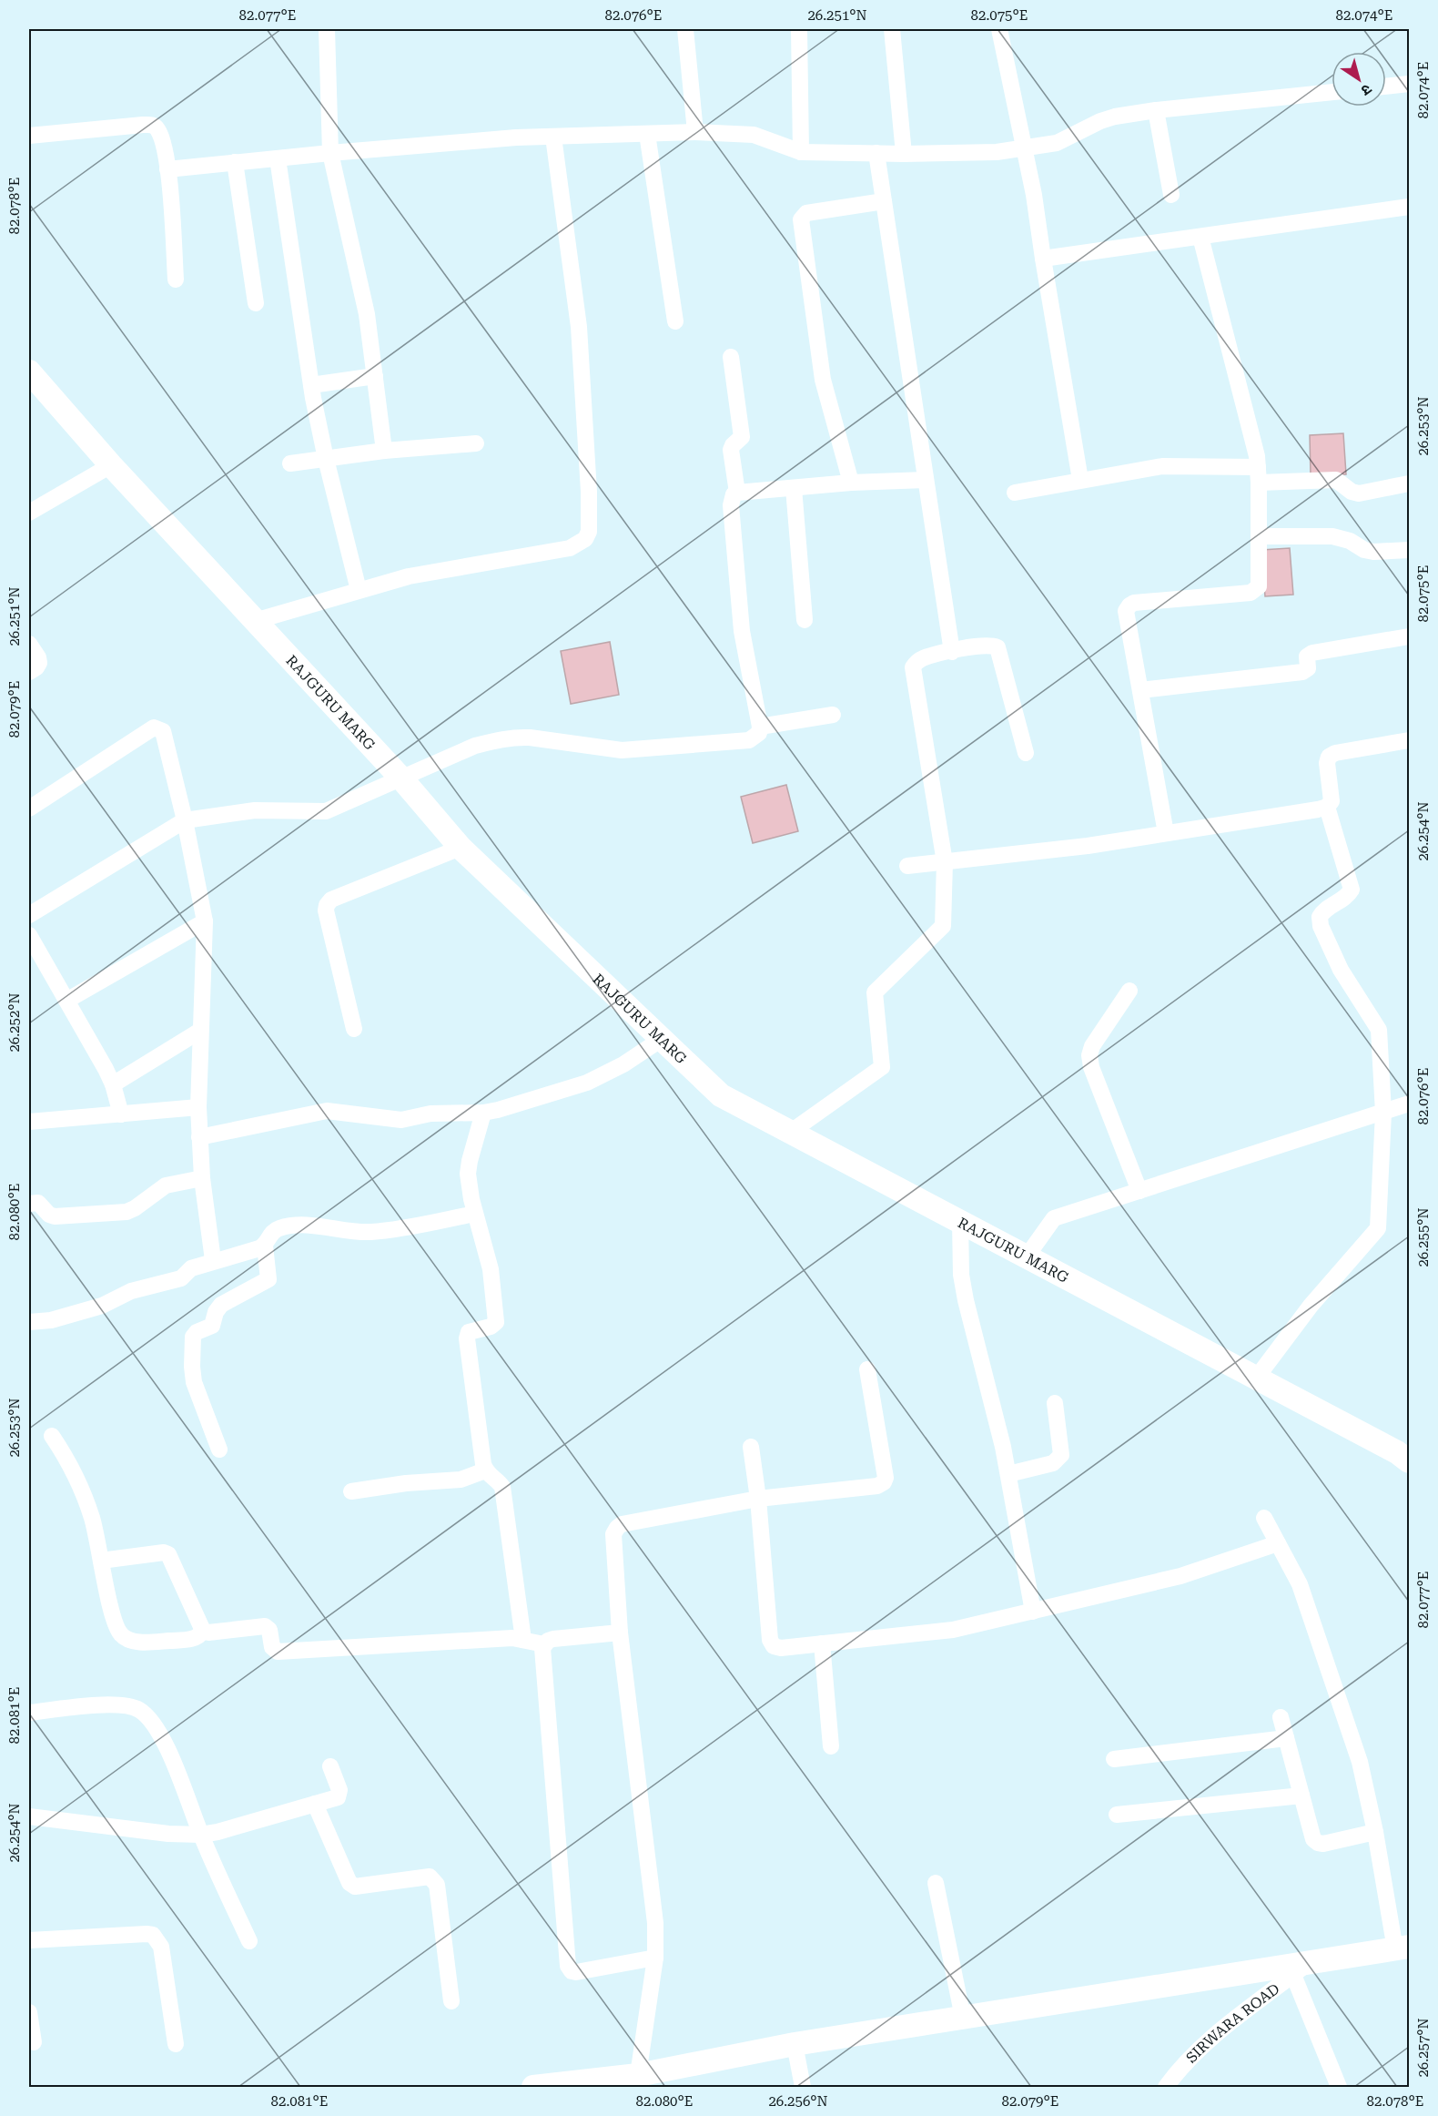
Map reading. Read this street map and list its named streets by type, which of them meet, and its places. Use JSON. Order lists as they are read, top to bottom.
{
  "streets": {
    "street": ["RAJGURU MARG", "SIRWARA ROAD"]
  },
  "north": "bottom right",
  "coordinates": [
    "82.077°E",
    "82.076°E",
    "26.251°N",
    "82.075°E",
    "82.074°E",
    "82.078°E",
    "26.253°N",
    "82.079°E",
    "26.254°N",
    "26.252°N",
    "82.080°E",
    "26.255°N",
    "82.081°E",
    "26.257°N",
    "26.256°N"
  ]
}
